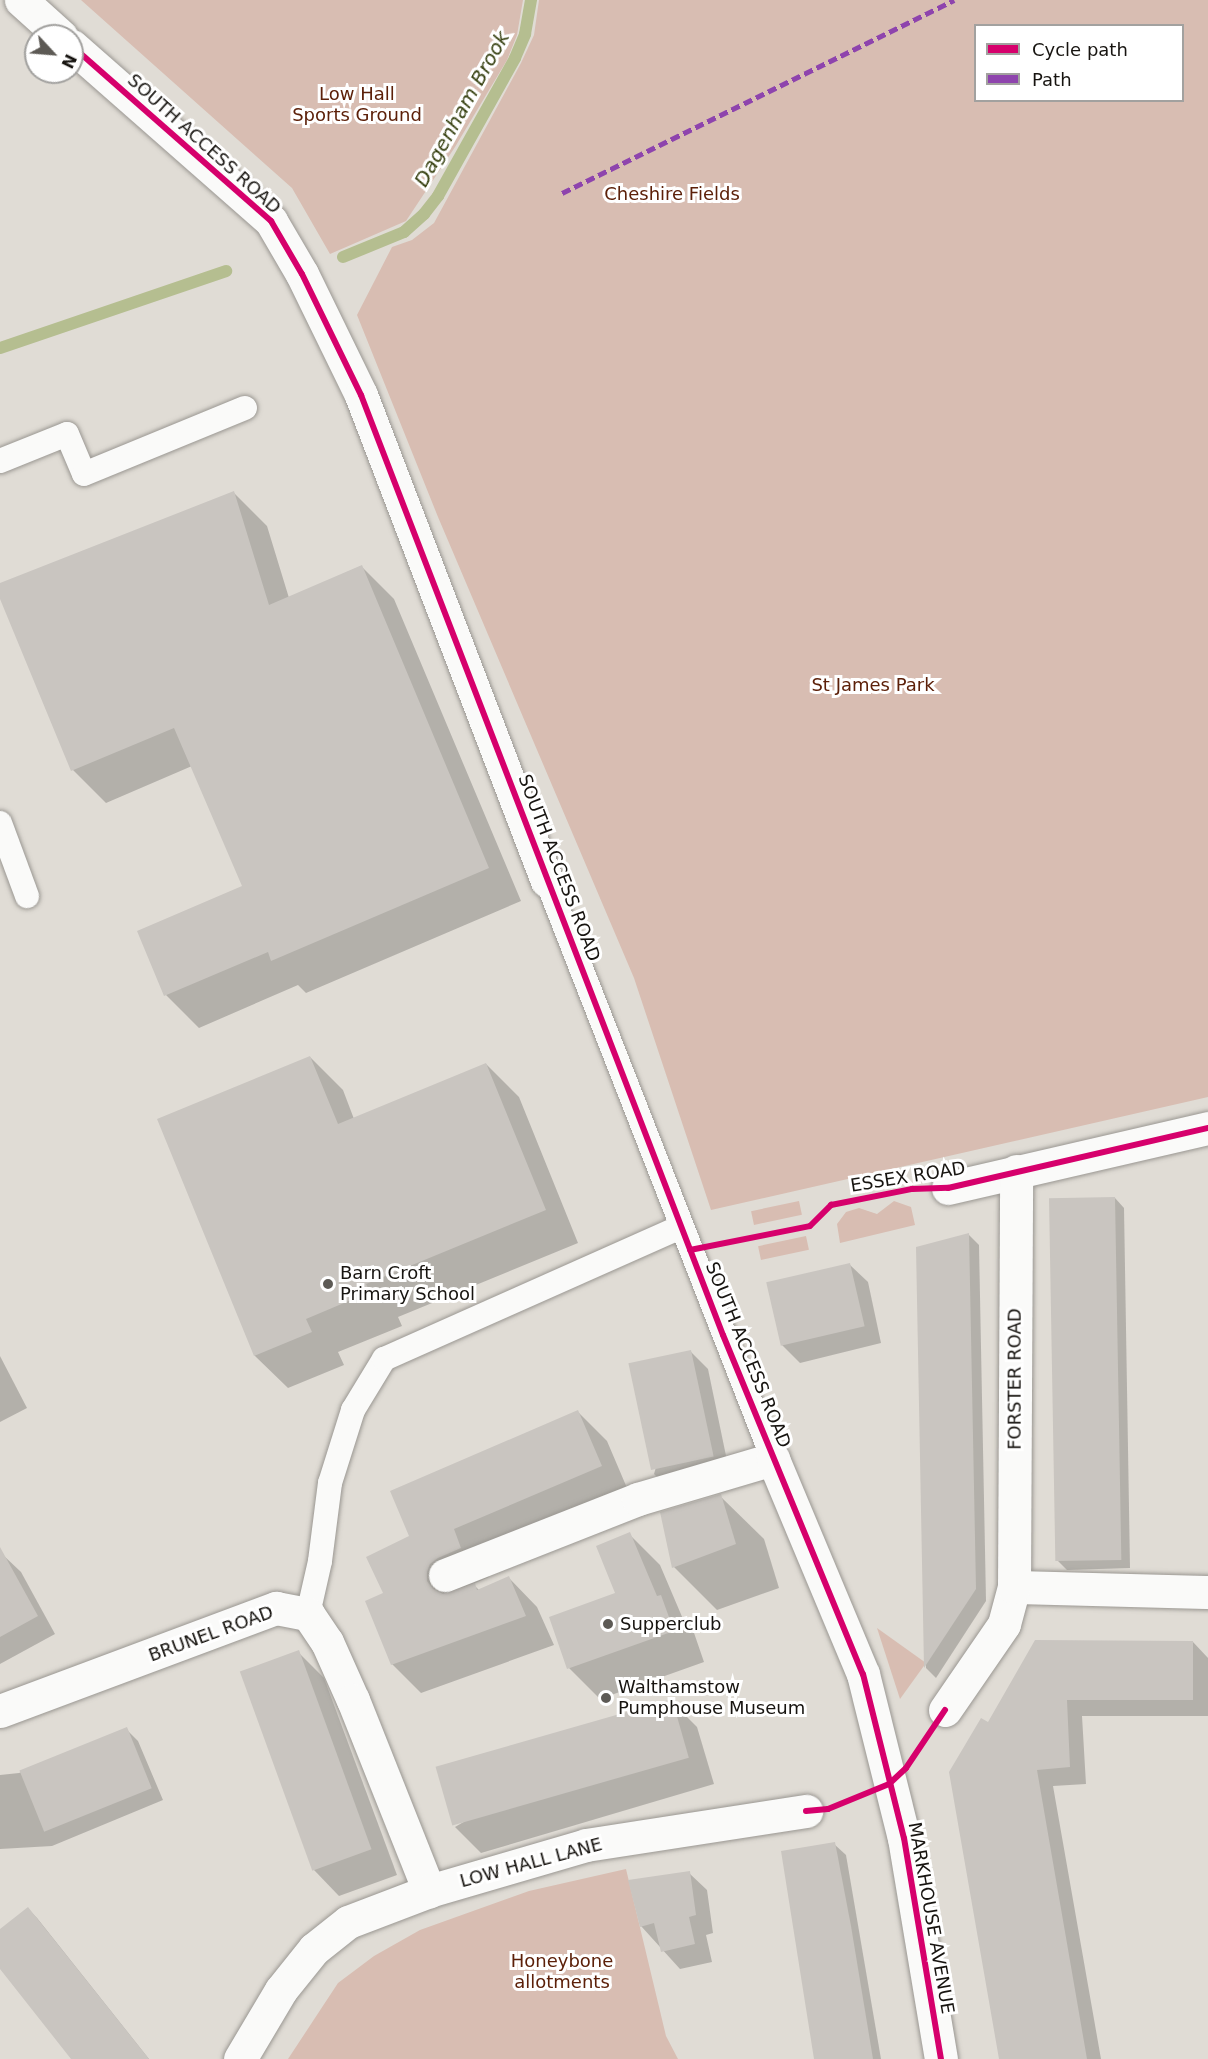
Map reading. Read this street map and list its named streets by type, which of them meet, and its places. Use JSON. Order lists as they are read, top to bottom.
{
  "streets": {
    "street": [
      "SOUTH ACCESS ROAD",
      "ESSEX ROAD",
      "FORSTER ROAD",
      "BRUNEL ROAD",
      "LOW HALL LANE",
      "MARKHOUSE AVENUE"
    ]
  },
  "crossings": [
    ["SOUTH ACCESS ROAD", "MARKHOUSE AVENUE"],
    ["ESSEX ROAD", "FORSTER ROAD"]
  ],
  "water": ["Dagenham Brook"],
  "parks": [
    "Low Hall Sports Ground",
    "Cheshire Fields",
    "St James Park",
    "Honeybone allotments"
  ],
  "places": ["Barn Croft Primary School", "Supperclub", "Walthamstow Pumphouse Museum"],
  "legend": ["Cycle path", "Path"],
  "north": "bottom right"
}
